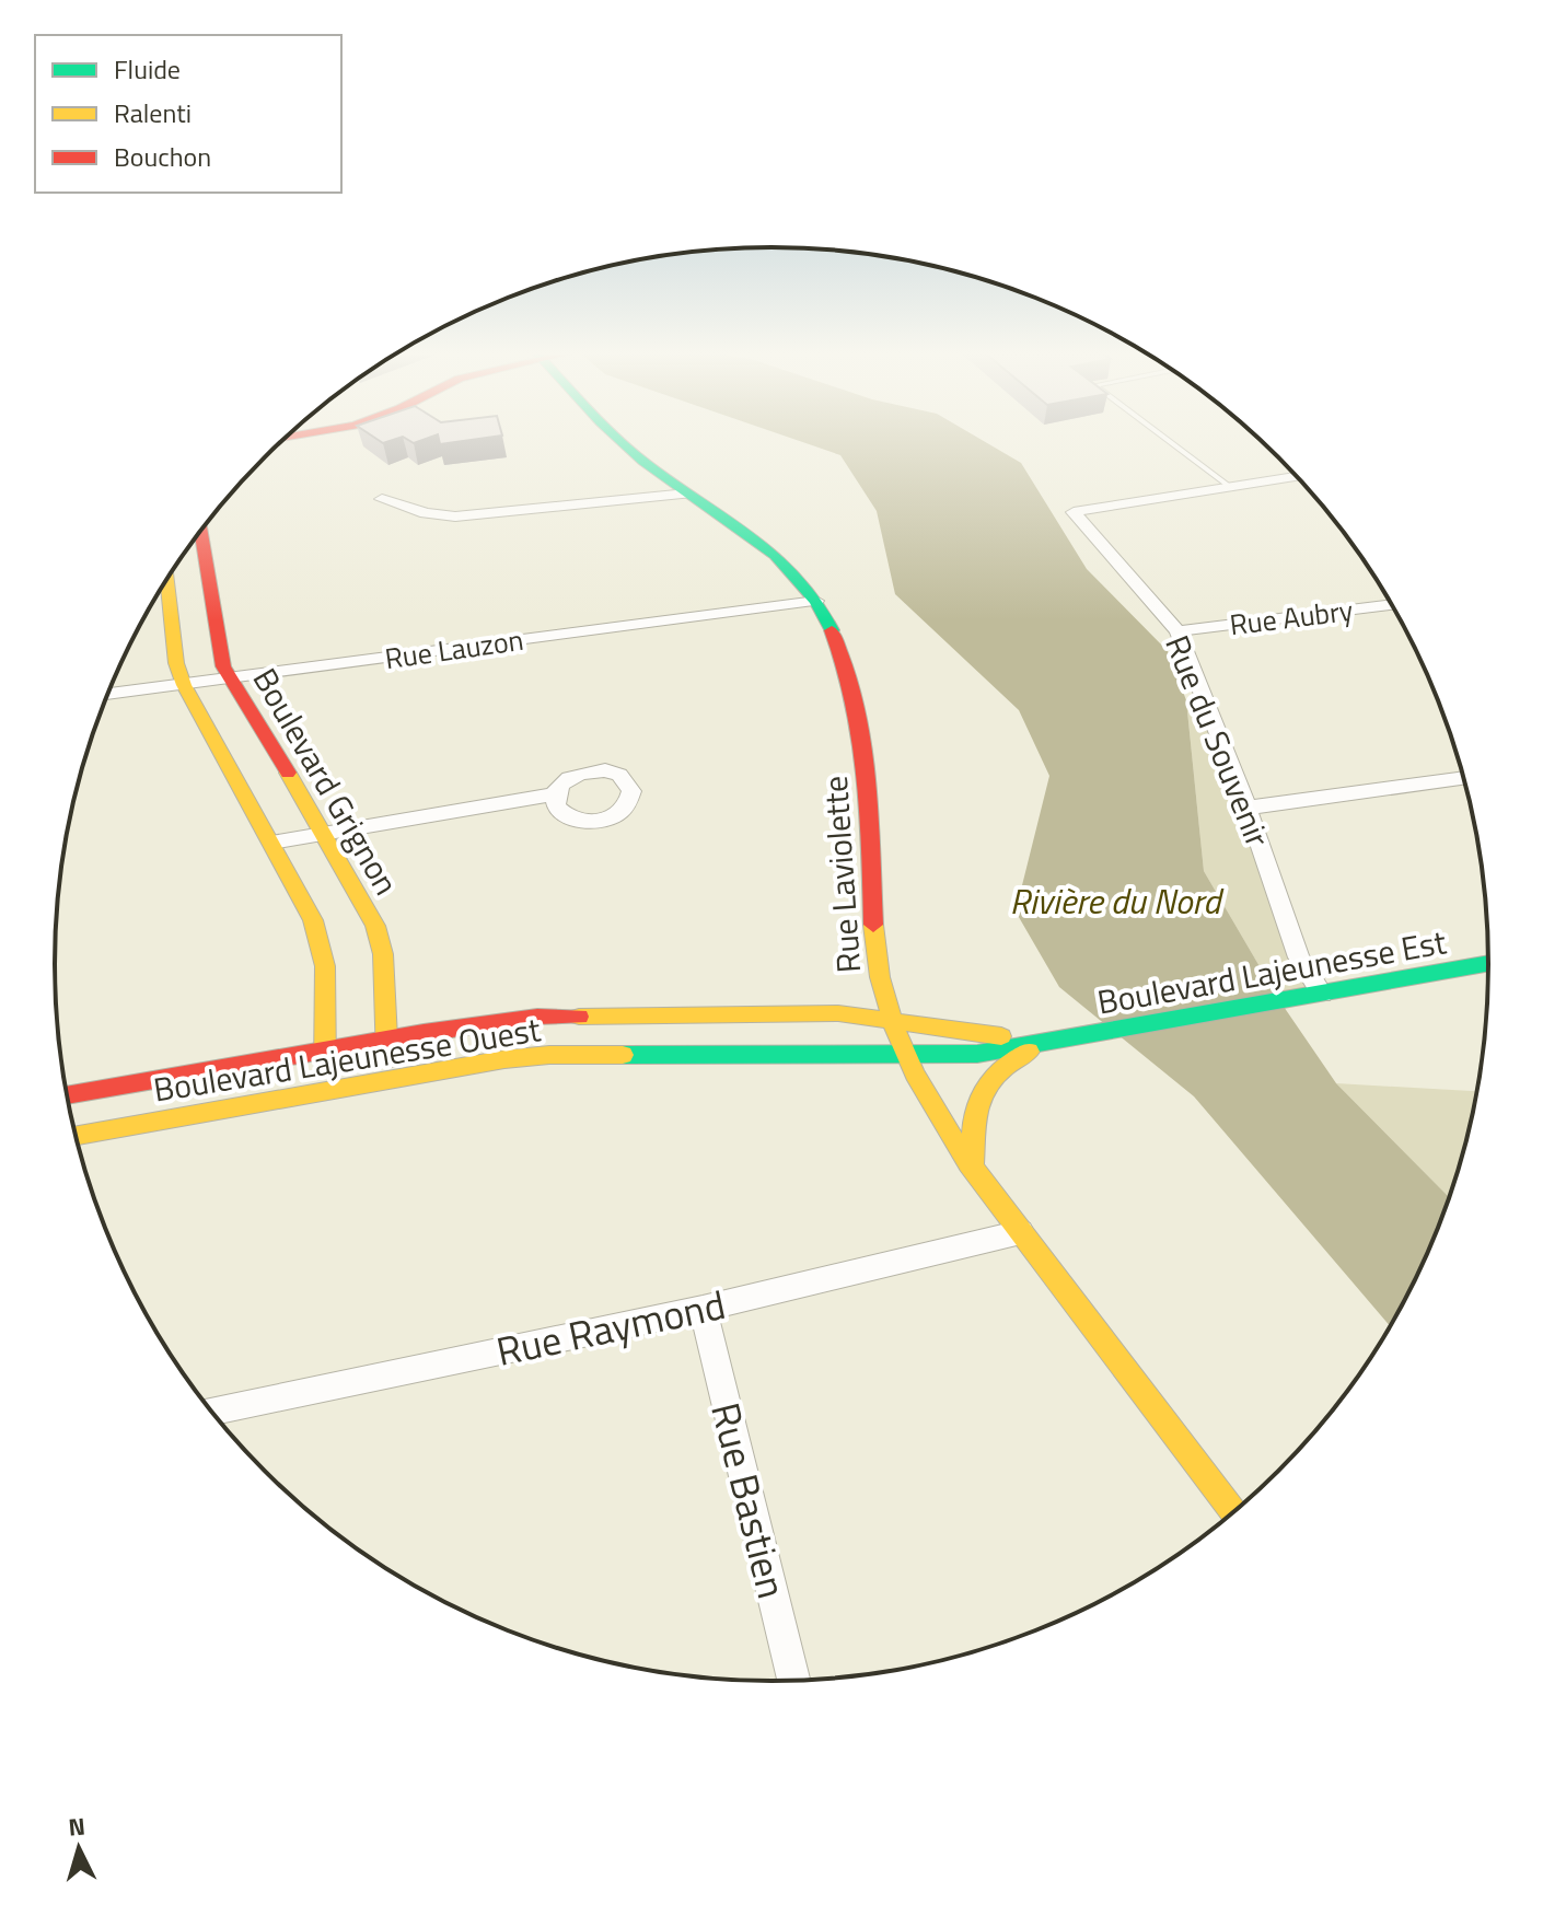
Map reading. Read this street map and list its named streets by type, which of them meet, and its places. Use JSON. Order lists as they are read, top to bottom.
{
  "streets": {
    "street": [
      "Rue Aubry",
      "Rue Lauzon",
      "Rue du Souvenir",
      "Boulevard Grignon",
      "Rue Laviolette",
      "Boulevard Lajeunesse Est",
      "Boulevard Lajeunesse Ouest",
      "Rue Raymond",
      "Rue Bastien"
    ]
  },
  "crossings": [
    ["Rue Aubry", "Rue du Souvenir"],
    ["Rue Lauzon", "Boulevard Grignon"],
    ["Rue Lauzon", "Rue Laviolette"],
    ["Rue du Souvenir", "Boulevard Lajeunesse Est"],
    ["Boulevard Grignon", "Boulevard Lajeunesse Ouest"],
    ["Rue Laviolette", "Boulevard Lajeunesse Est"],
    ["Rue Laviolette", "Boulevard Lajeunesse Ouest"],
    ["Rue Laviolette", "Rue Raymond"],
    ["Boulevard Lajeunesse Est", "Boulevard Lajeunesse Ouest"],
    ["Rue Raymond", "Rue Bastien"]
  ],
  "water": ["Rivière du Nord"],
  "legend": ["Fluide", "Ralenti", "Bouchon"],
  "north": "top"
}
